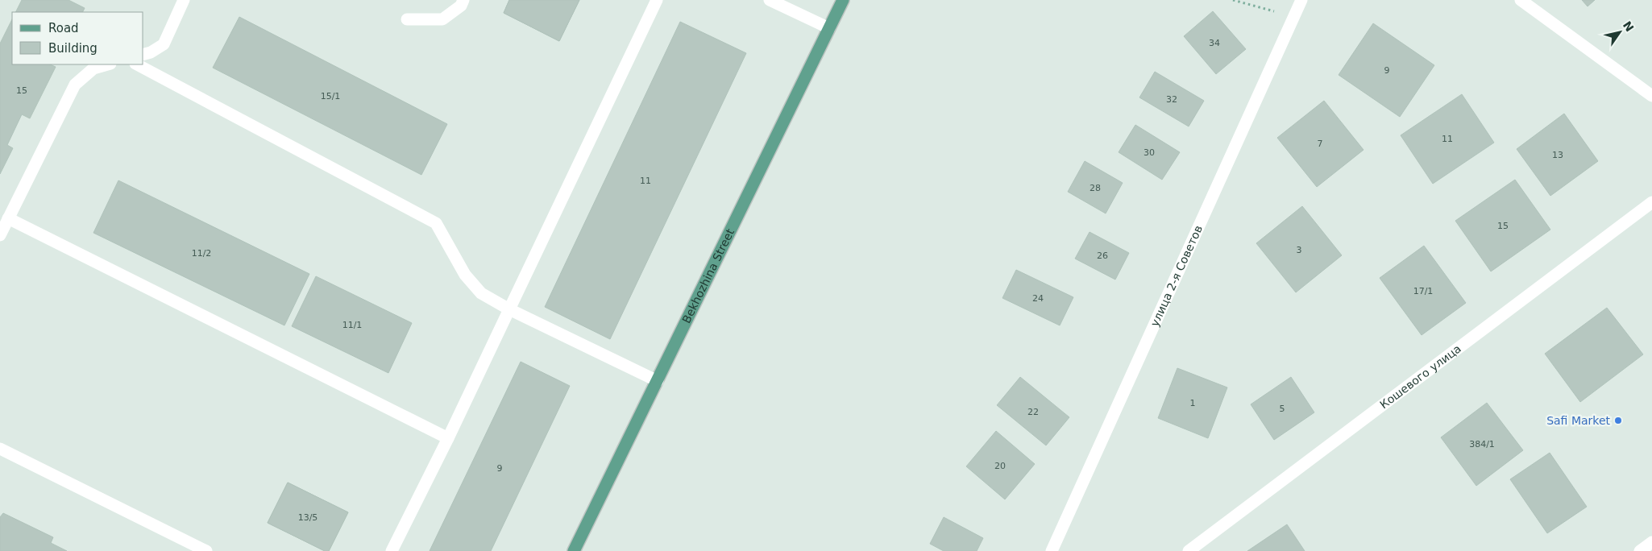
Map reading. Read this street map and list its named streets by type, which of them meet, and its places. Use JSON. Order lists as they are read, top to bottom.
{
  "streets": {
    "main road": ["Bekhozhina Street"],
    "street": ["улица 2-я Советов", "Кошевого улица"]
  },
  "places": ["Safi Market"],
  "house_numbers": [
    "34",
    "9",
    "15",
    "15/1",
    "32",
    "11",
    "7",
    "30",
    "13",
    "11",
    "28",
    "15",
    "3",
    "11/2",
    "26",
    "17/1",
    "24",
    "11/1",
    "1",
    "5",
    "22",
    "384/1",
    "20",
    "9",
    "13/5"
  ],
  "legend": ["Road", "Building"],
  "north": "top right"
}
